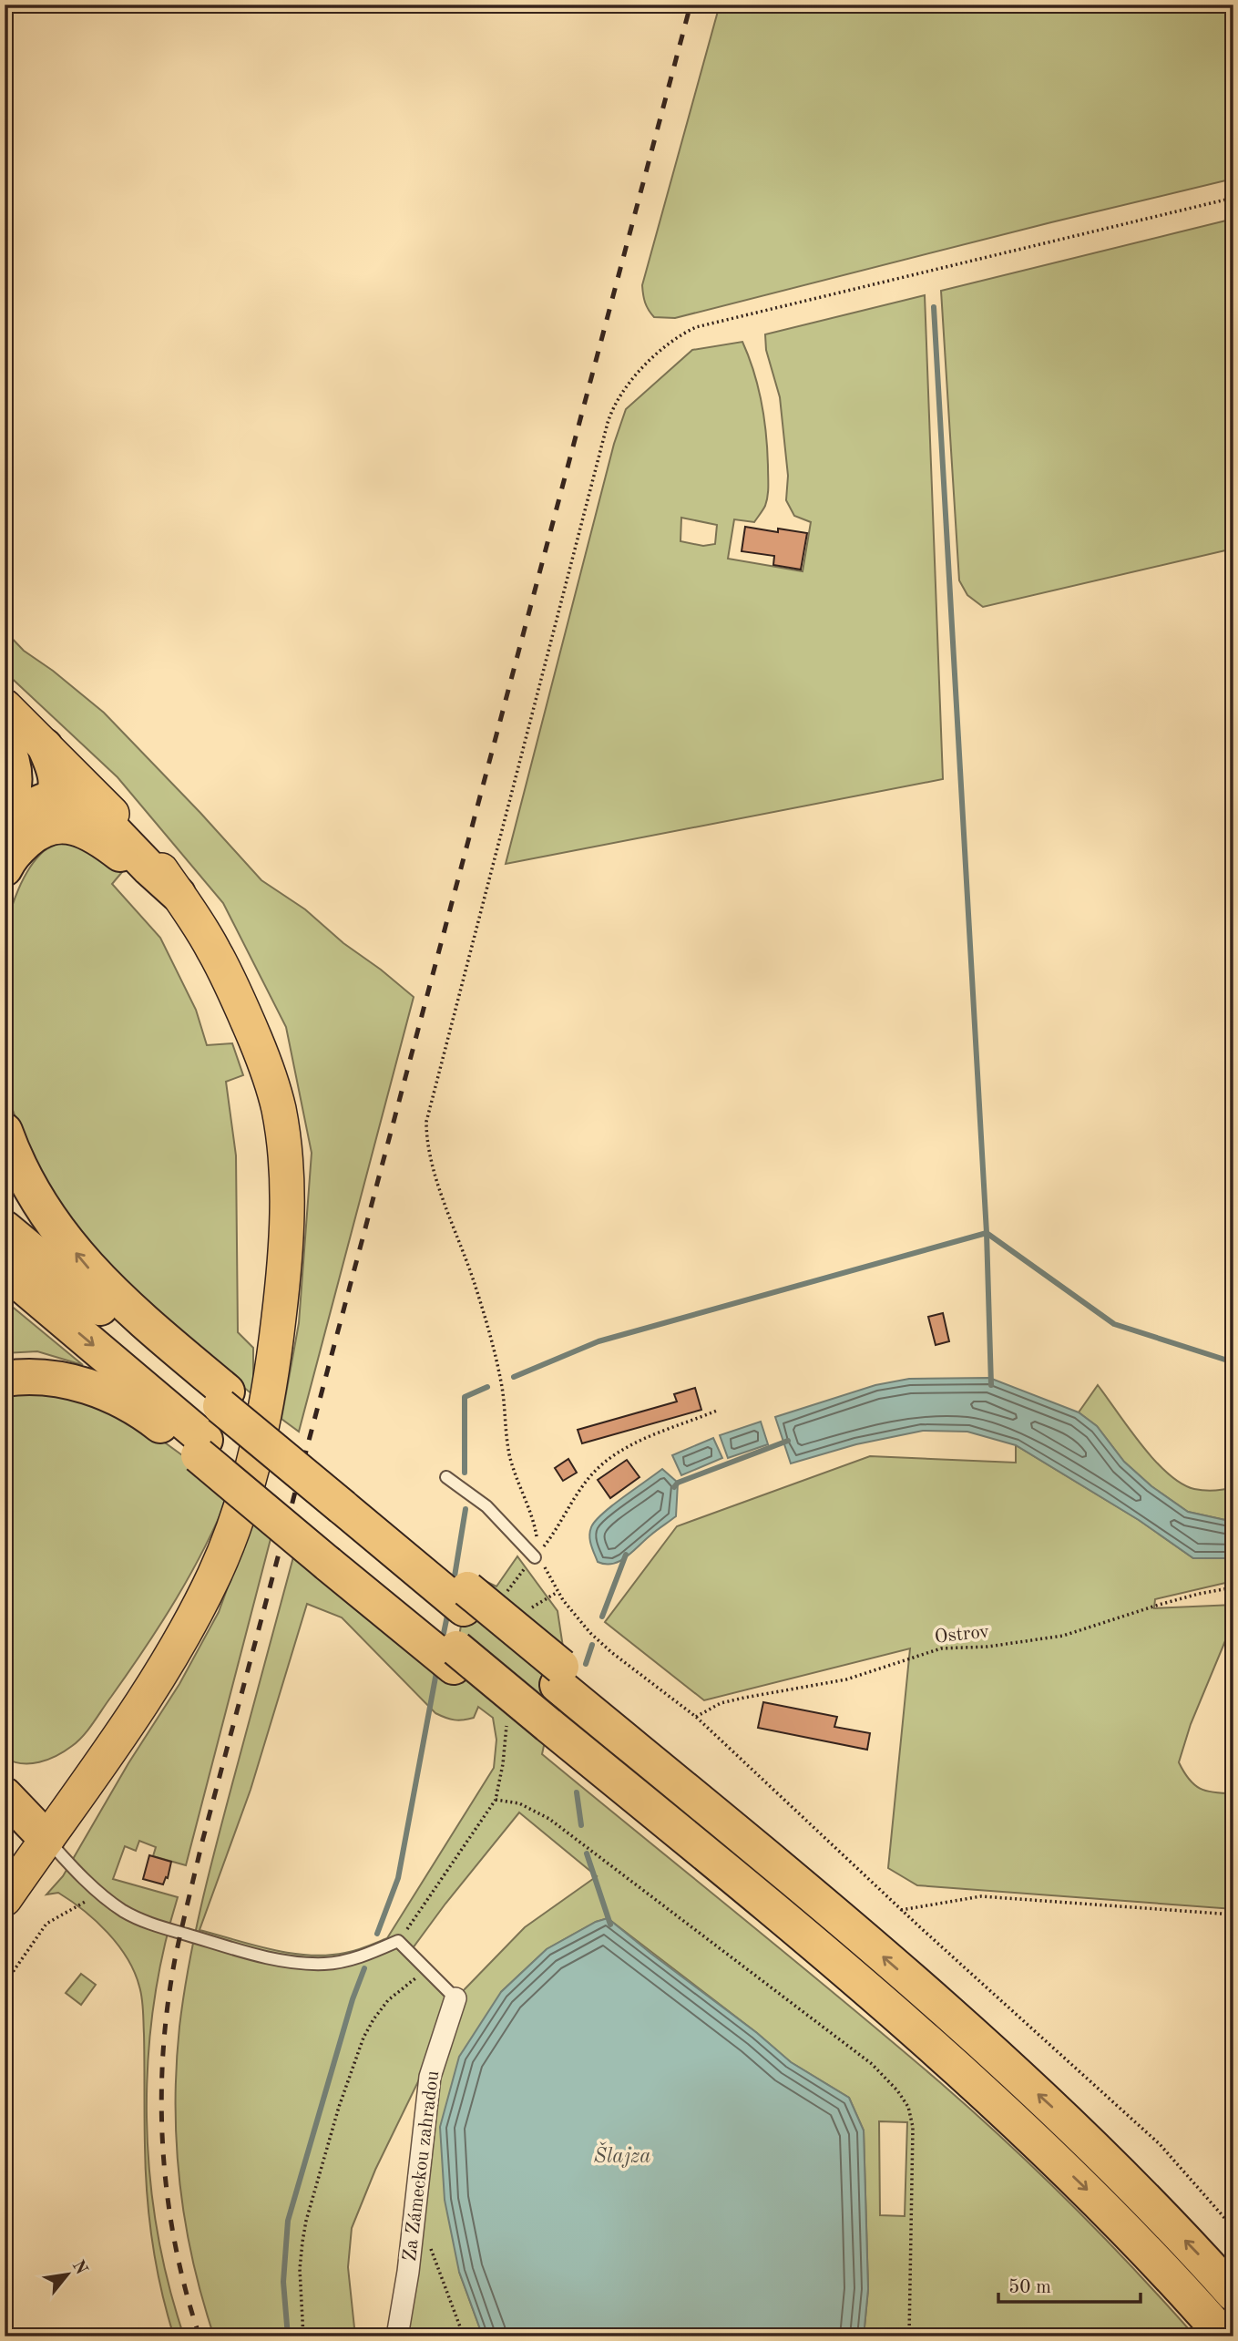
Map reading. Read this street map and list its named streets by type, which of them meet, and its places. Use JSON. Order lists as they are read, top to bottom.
{
  "streets": {
    "street": ["Za Zámeckou zahradou"],
    "path": ["Ostrov"]
  },
  "water": ["Šlajza"],
  "scale_bar": "50 m",
  "north": "top right"
}
